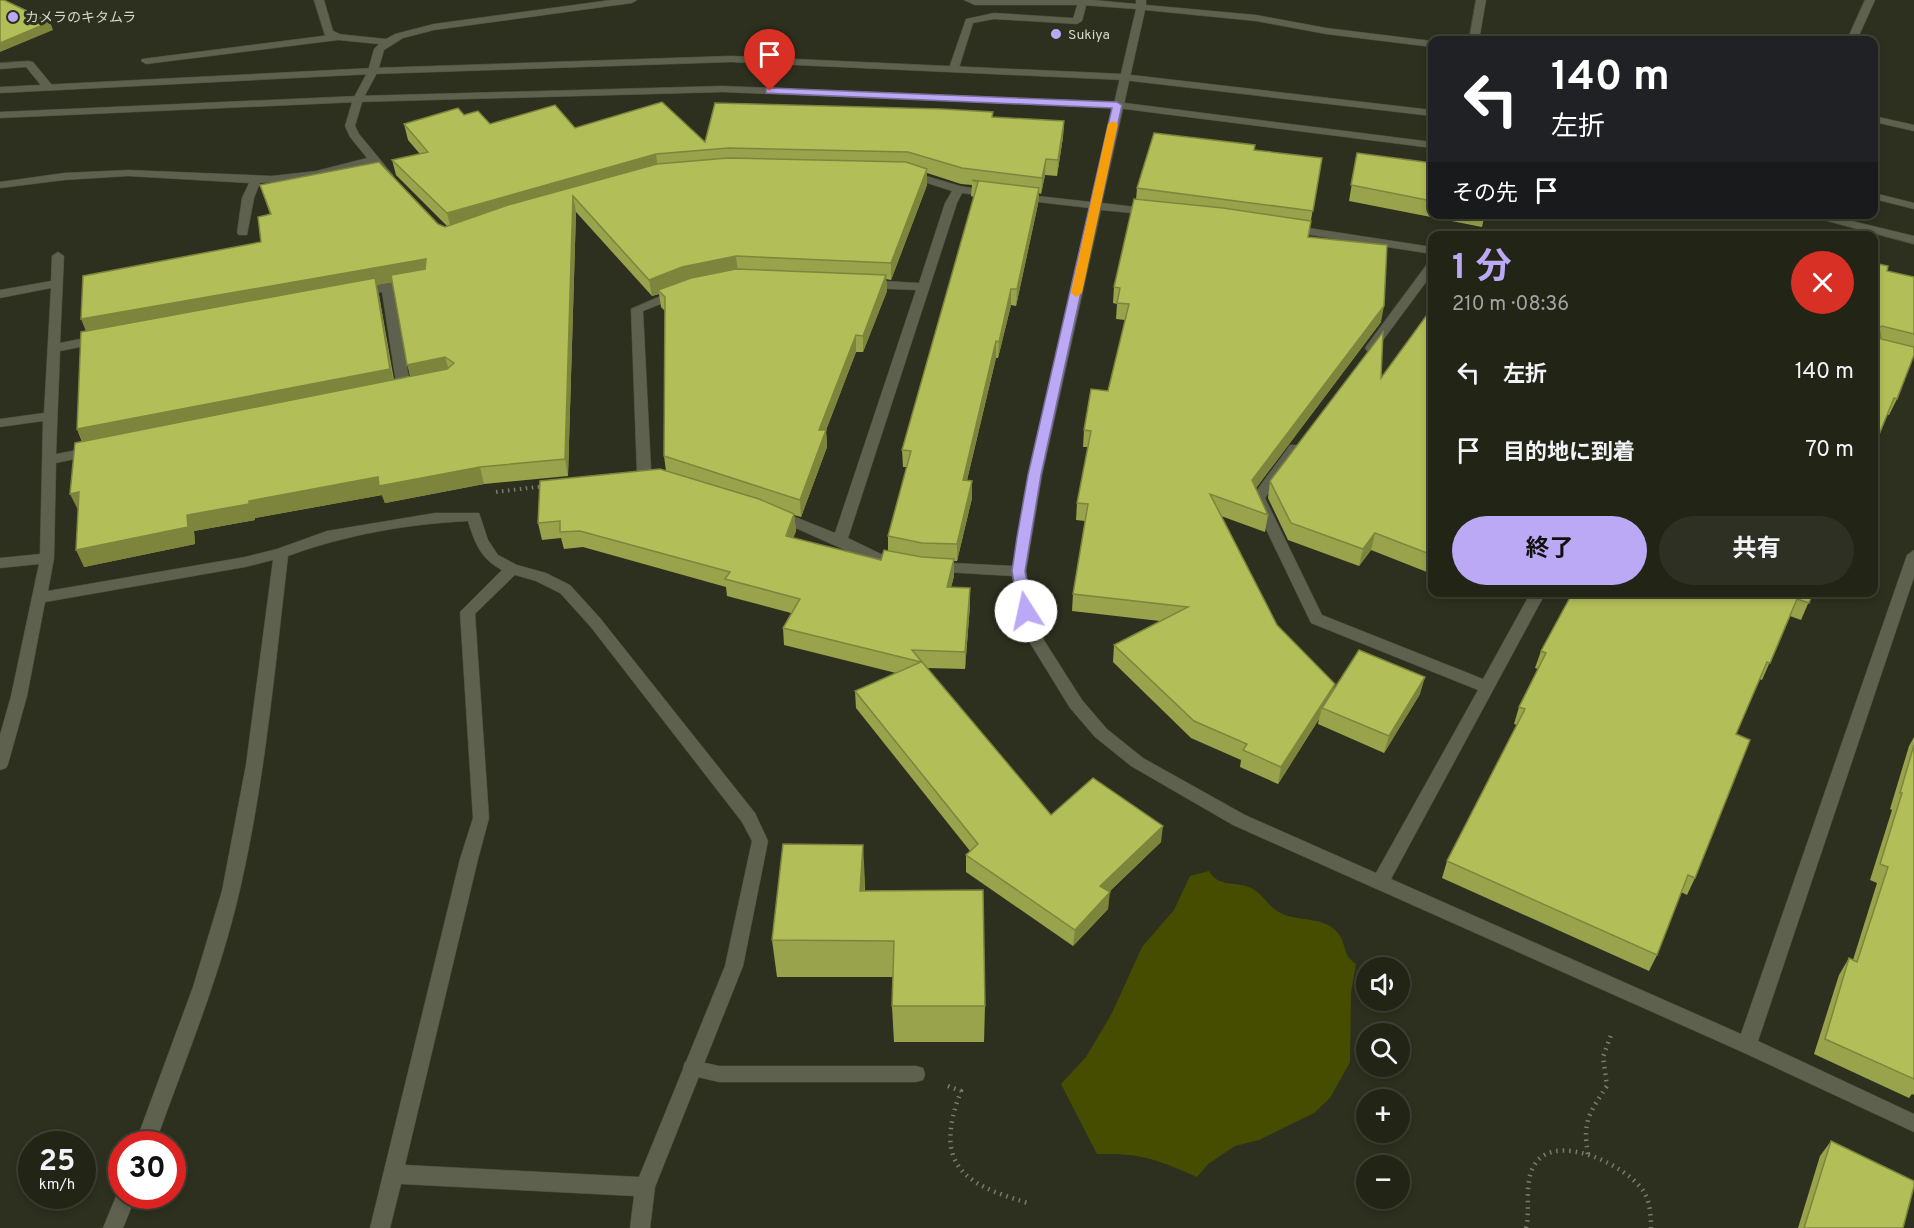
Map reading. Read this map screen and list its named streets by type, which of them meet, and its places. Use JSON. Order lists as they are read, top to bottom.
{
  "places": ["カメラのキタムラ", "Sukiya"],
  "page": {
    "turn": ["140 m", "左折"],
    "then": "その先",
    "heading": ["1 分", "210 m · 08:36"],
    "list": [
      {
        "name": "左折",
        "value": "140 m"
      },
      {
        "name": "目的地に到着",
        "value": "70 m"
      }
    ],
    "buttons": ["終了", "共有"],
    "map_buttons": ["+", "−"],
    "speed": "25 km/h",
    "limit": "30"
  }
}
